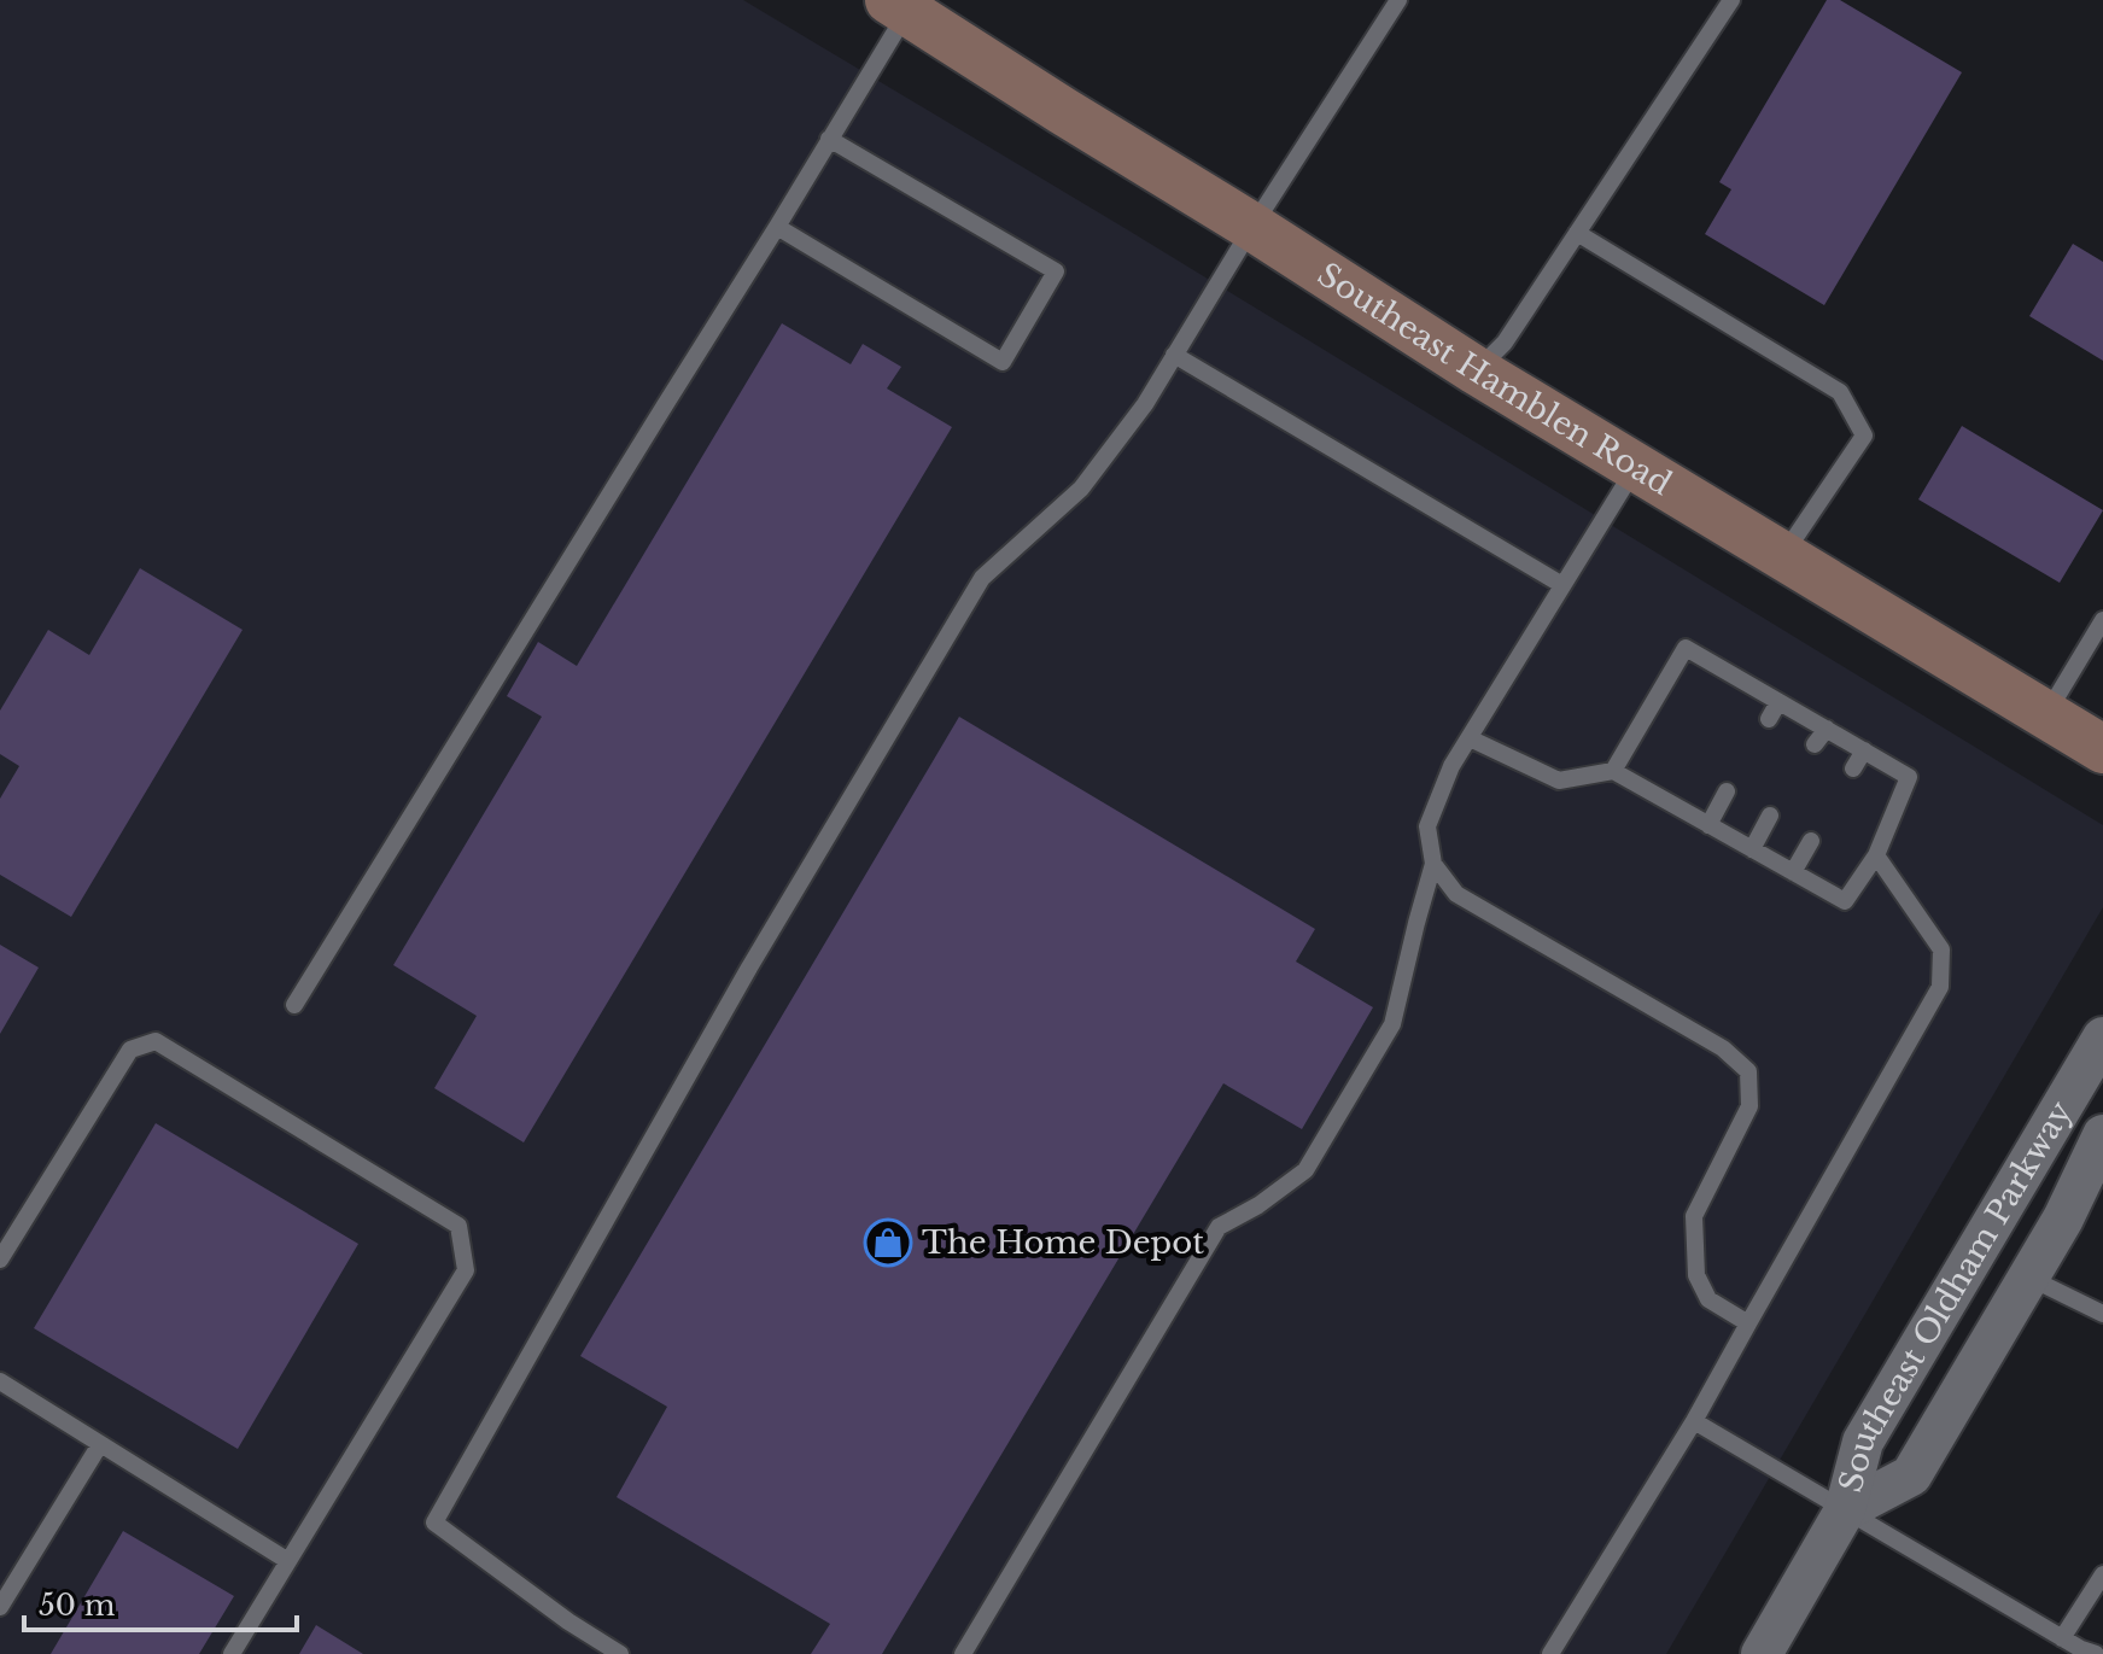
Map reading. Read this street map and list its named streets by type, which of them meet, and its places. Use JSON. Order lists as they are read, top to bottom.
{
  "streets": {
    "main road": ["Southeast Hamblen Road"],
    "street": ["Southeast Oldham Parkway"]
  },
  "places": {
    "shop": ["The Home Depot"]
  },
  "scale_bar": "50 m"
}
